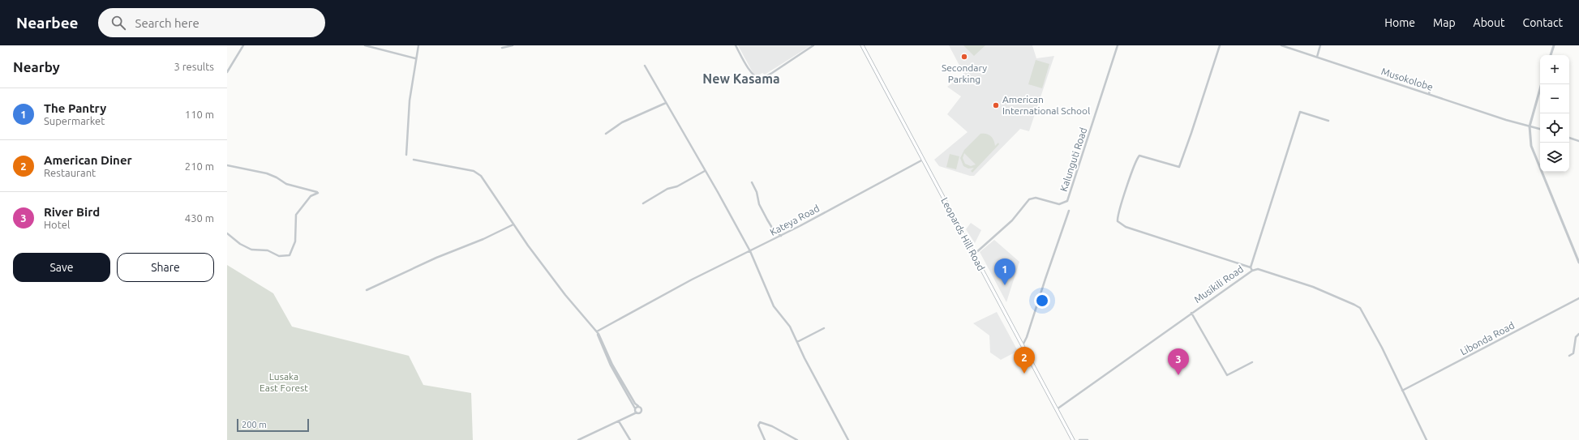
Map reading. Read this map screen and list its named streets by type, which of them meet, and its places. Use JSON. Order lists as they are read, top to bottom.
{
  "streets": {
    "main road": ["Leopards Hill Road"],
    "street": [
      "Musokolobe",
      "Kalunguti Road",
      "Kateya Road",
      "Musikili Road",
      "Libonda Road"
    ]
  },
  "crossings": [
    ["Kalunguti Road", "Leopards Hill Road"],
    ["Kateya Road", "Leopards Hill Road"],
    ["Leopards Hill Road", "Musikili Road"],
    ["Musikili Road", "Libonda Road"]
  ],
  "districts": ["New Kasama"],
  "parks": ["Lusaka East Forest"],
  "places": ["Secondary Parking", "American International School"],
  "scale_bar": "200 m",
  "page": {
    "header": "Nearbee",
    "search": "Search here",
    "nav": [
      "Home",
      "Map",
      "About",
      "Contact"
    ],
    "heading": ["Nearby", "3 results"],
    "map_buttons": ["+", "−"],
    "list": [
      {
        "mark": "1",
        "name": "The Pantry",
        "note": "Supermarket",
        "value": "110 m"
      },
      {
        "mark": "2",
        "name": "American Diner",
        "note": "Restaurant",
        "value": "210 m"
      },
      {
        "mark": "3",
        "name": "River Bird",
        "note": "Hotel",
        "value": "430 m"
      }
    ],
    "buttons": ["Save", "Share"],
    "pins": ["1", "2", "3"],
    "scale": "200 m"
  }
}
